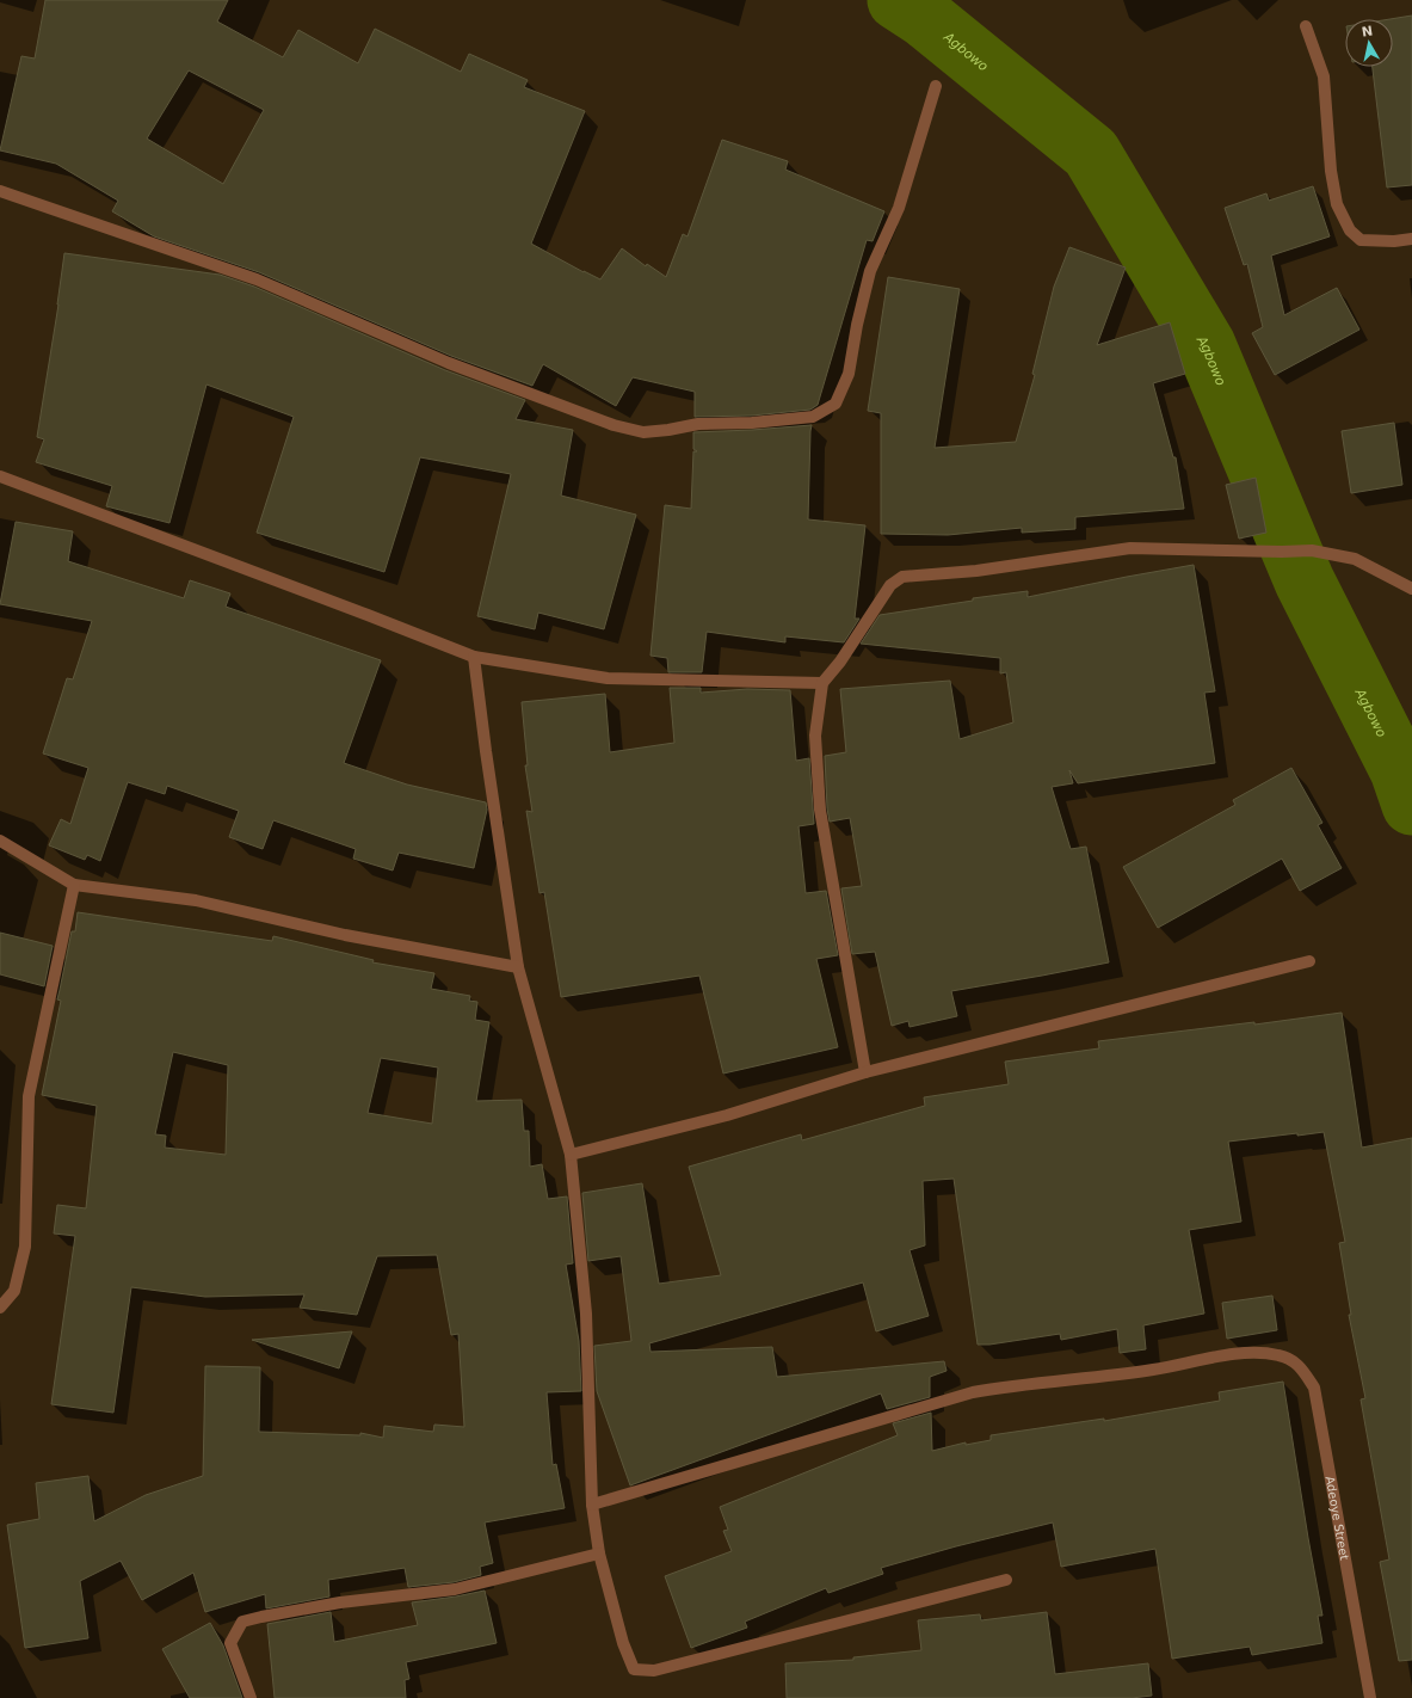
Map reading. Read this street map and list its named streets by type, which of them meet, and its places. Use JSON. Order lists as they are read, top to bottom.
{
  "streets": {
    "street": ["Adeoye Street"]
  },
  "water": ["Agbowo"],
  "north": "top"
}
